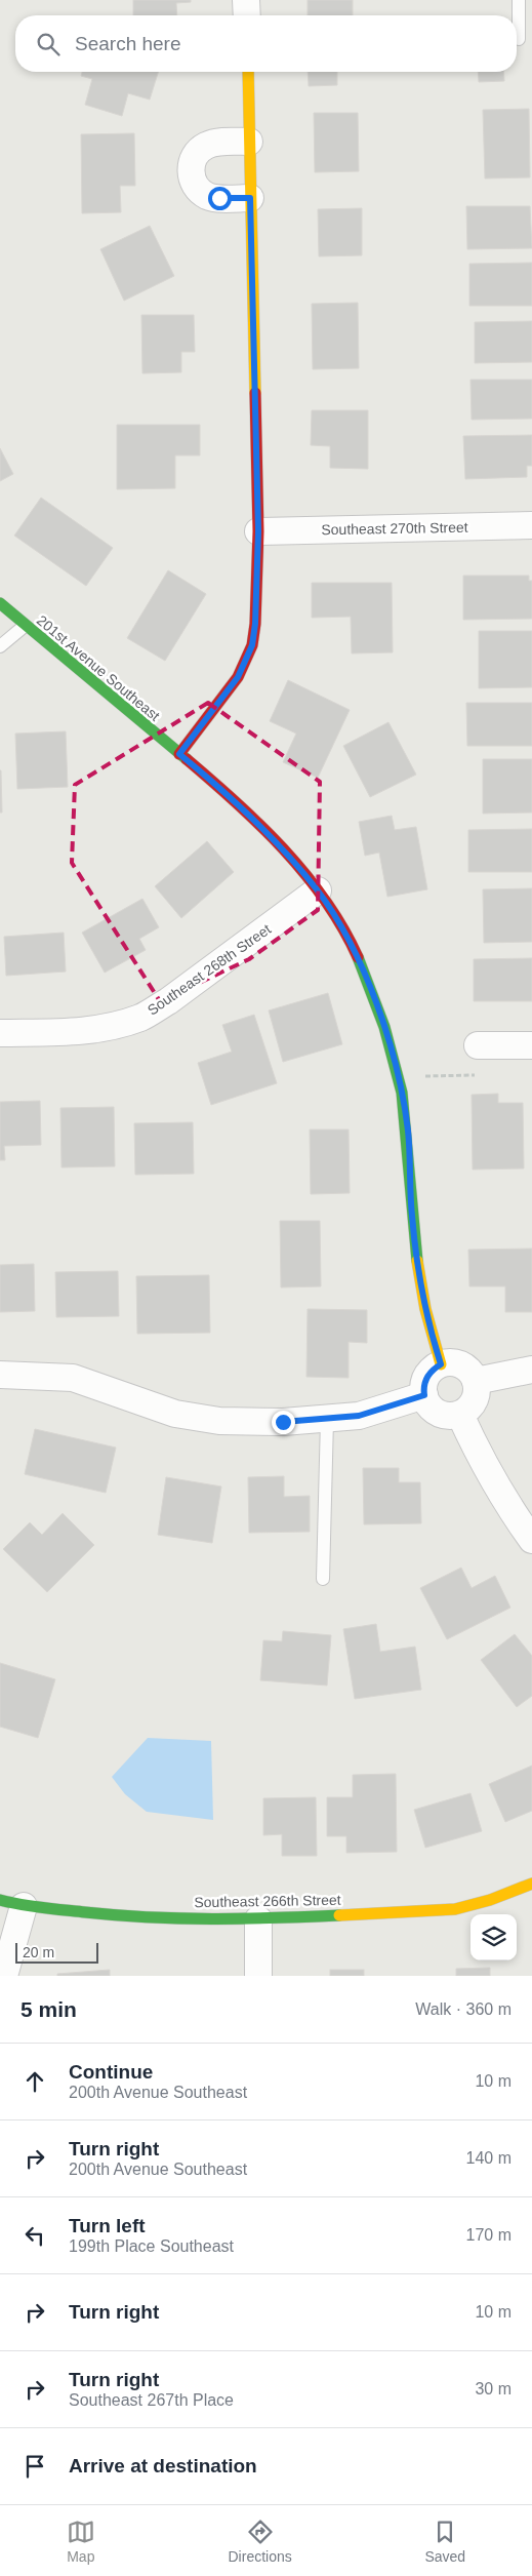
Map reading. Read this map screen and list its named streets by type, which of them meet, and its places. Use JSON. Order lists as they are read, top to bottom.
{
  "streets": {
    "street": [
      "Southeast 270th Street",
      "201st Avenue Southeast",
      "Southeast 268th Street",
      "Southeast 266th Street"
    ]
  },
  "crossings": [
    ["201st Avenue Southeast", "Southeast 268th Street"]
  ],
  "scale_bar": "20 m",
  "page": {
    "search": "Search here",
    "scale": "20 m",
    "heading": ["5 min", "Walk · 360 m"],
    "list": [
      ["Continue", "200th Avenue Southeast", "10 m"],
      ["Turn right", "200th Avenue Southeast", "140 m"],
      ["Turn left", "199th Place Southeast", "170 m"],
      ["Turn right", "10 m"],
      ["Turn right", "Southeast 267th Place", "30 m"],
      "Arrive at destination"
    ],
    "nav": ["Map", "Directions", "Saved"]
  }
}
